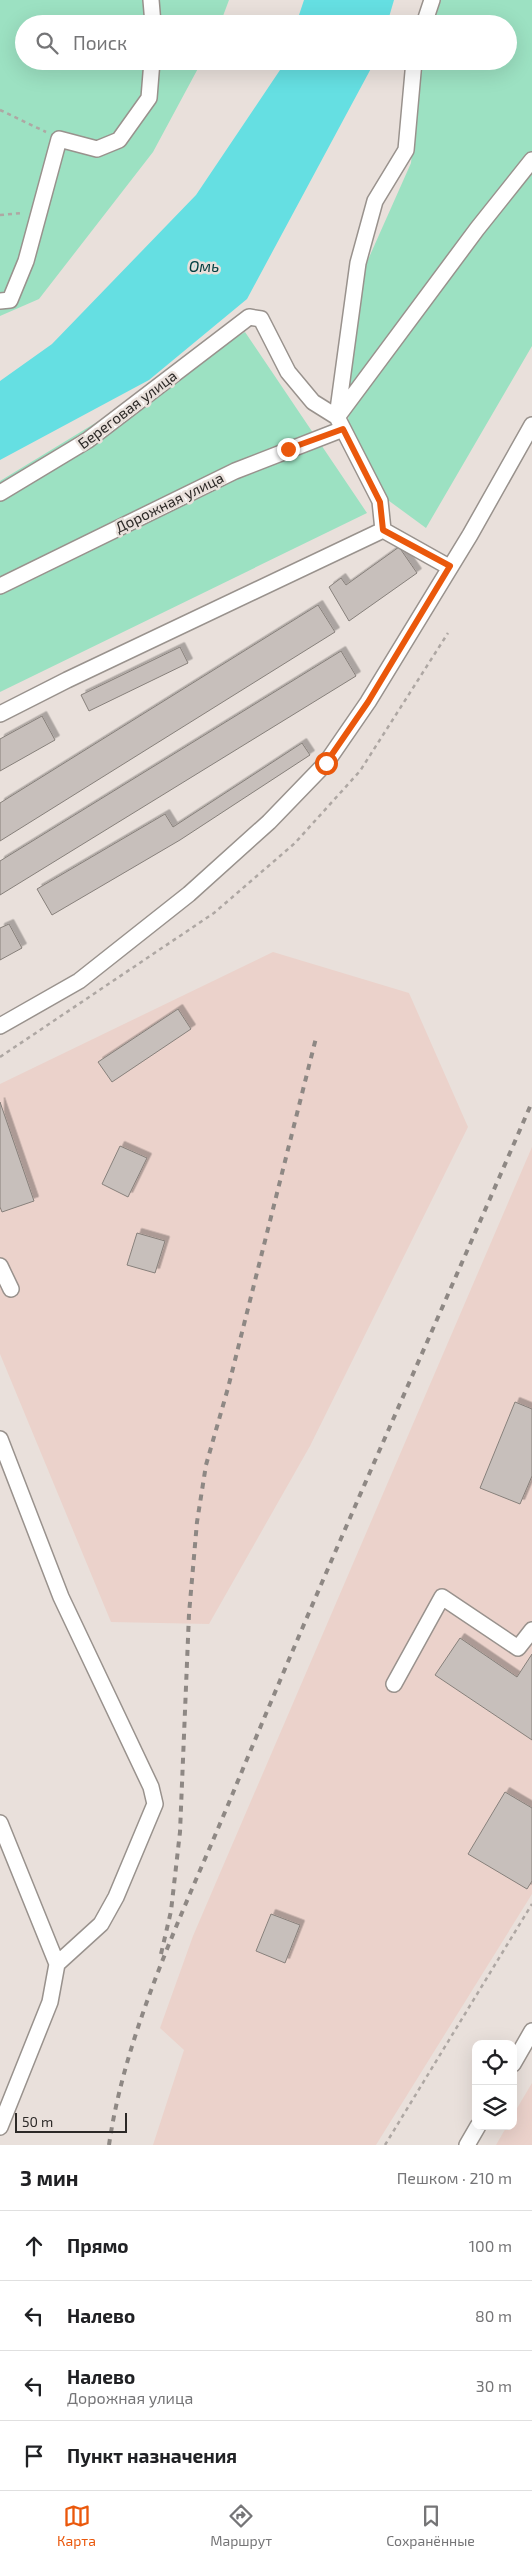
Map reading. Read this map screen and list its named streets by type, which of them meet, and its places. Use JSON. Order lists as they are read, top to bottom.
{
  "streets": {
    "street": ["Береговая улица", "Дорожная улица"]
  },
  "crossings": [
    ["Береговая улица", "Дорожная улица"]
  ],
  "water": ["Омь"],
  "scale_bar": "50 m",
  "page": {
    "search": "Поиск",
    "scale": "50 m",
    "heading": ["3 мин", "Пешком · 210 m"],
    "list": [
      ["Прямо", "100 m"],
      ["Налево", "80 m"],
      ["Налево", "Дорожная улица", "30 m"],
      "Пункт назначения"
    ],
    "nav": ["Карта", "Маршрут", "Сохранённые"]
  }
}
